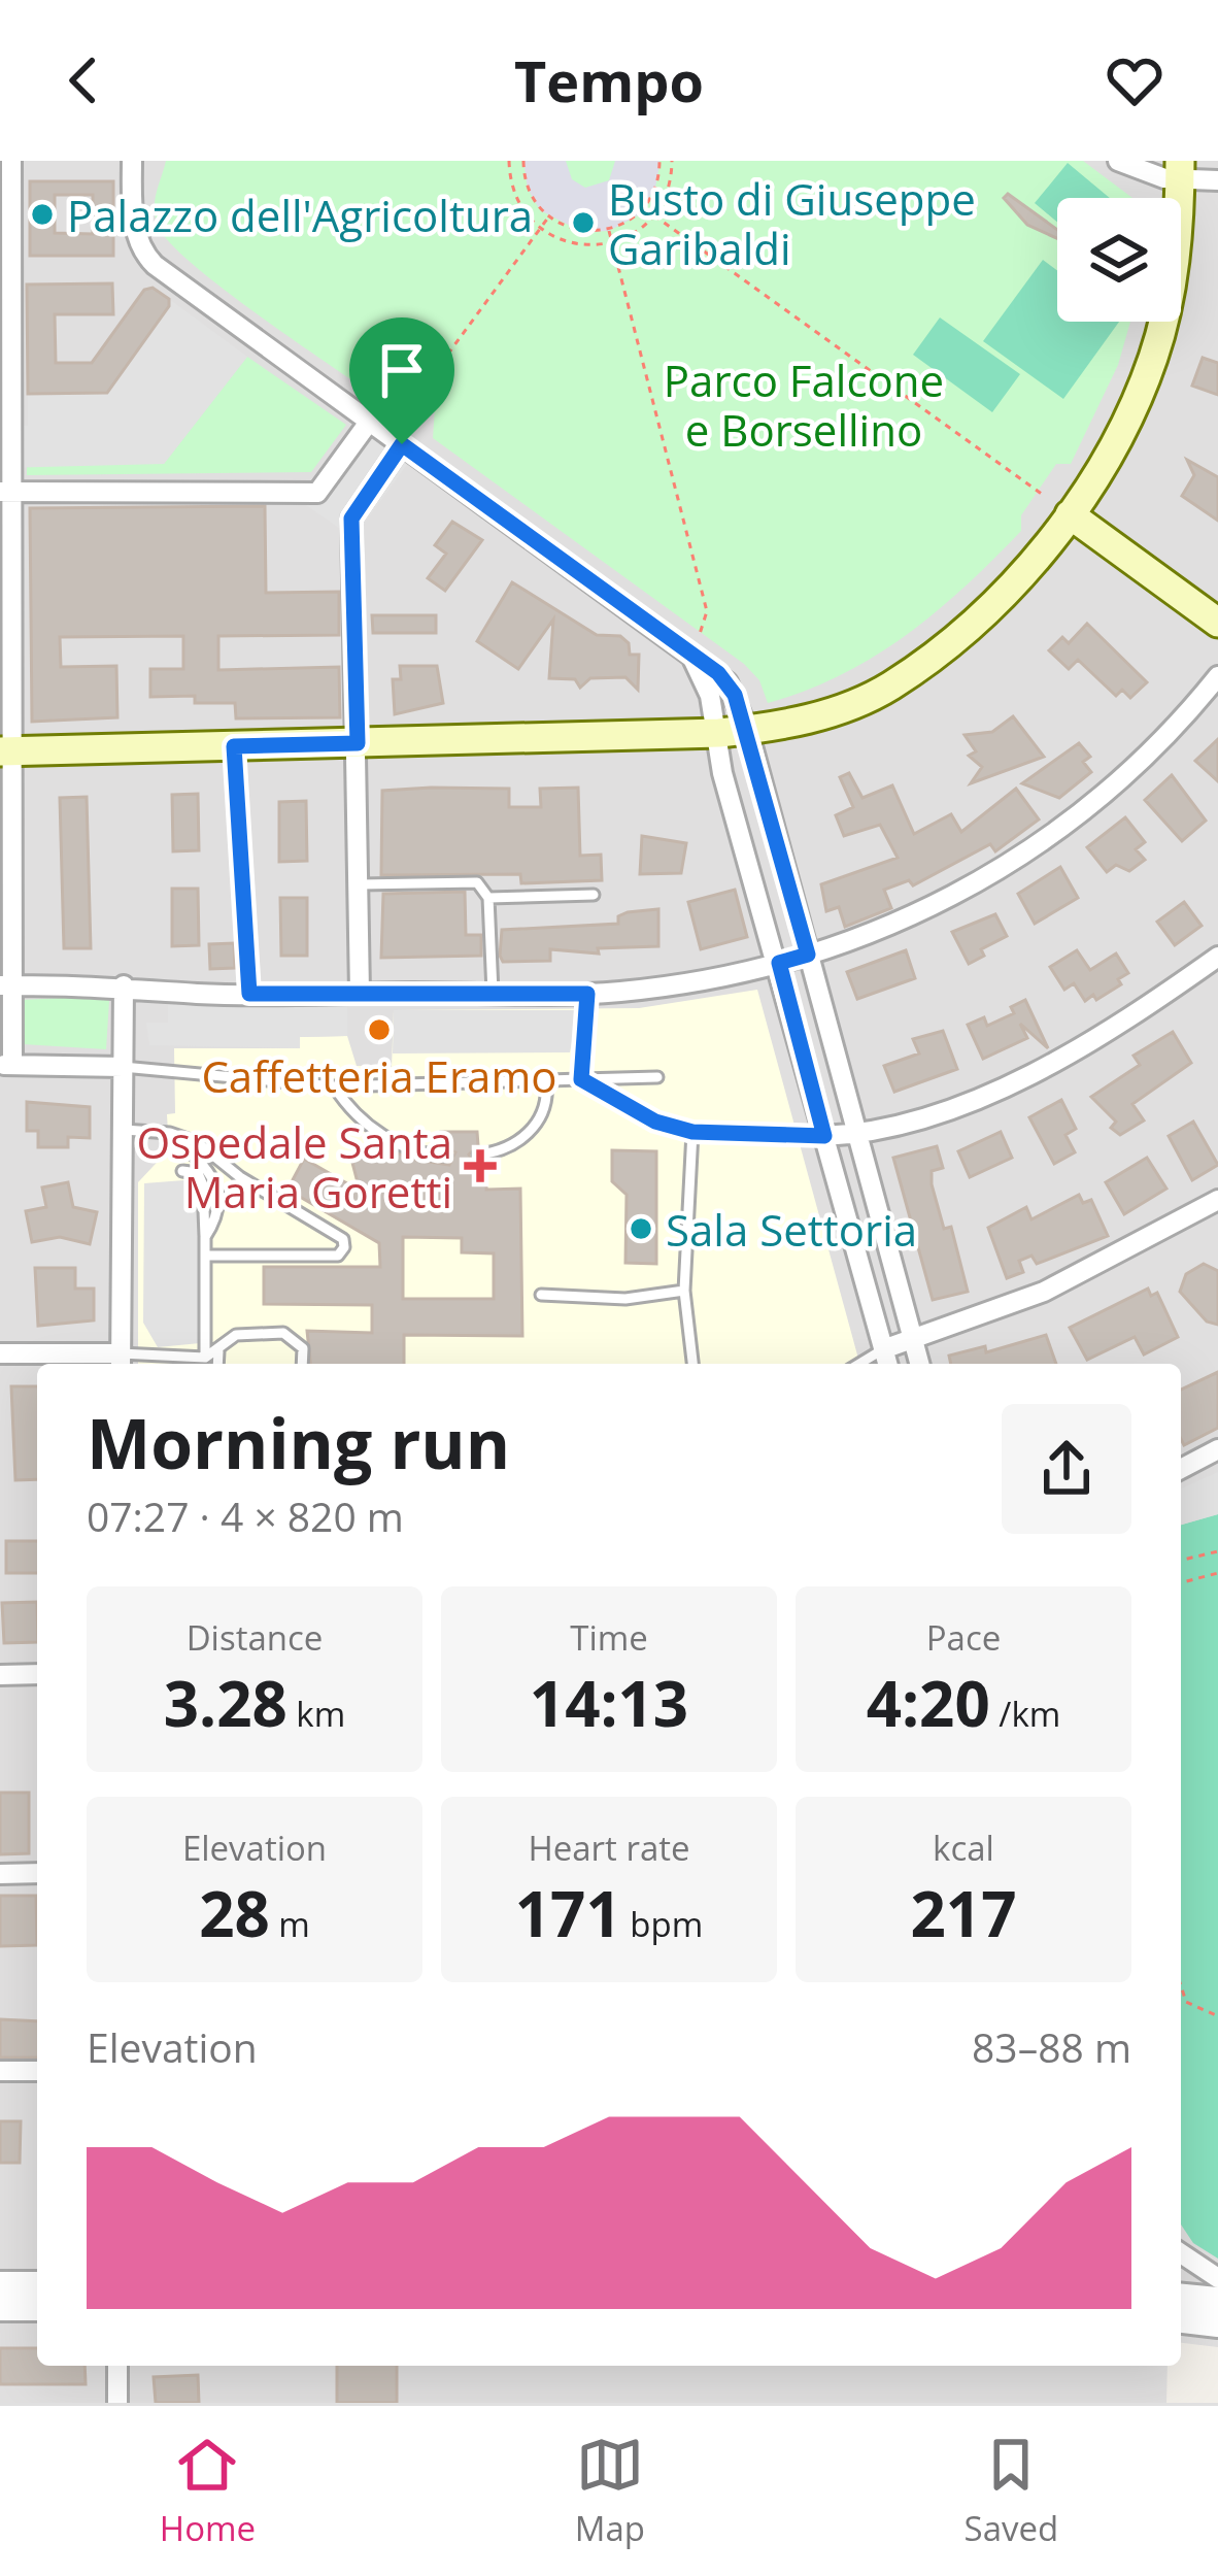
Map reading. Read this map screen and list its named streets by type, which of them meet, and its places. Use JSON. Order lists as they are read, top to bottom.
{
  "parks": ["Parco Falcone e Borsellino"],
  "places": {
    "other": [
      "Palazzo dell'Agricoltura",
      "Busto di Giuseppe Garibaldi",
      "Caffetteria Eramo",
      "Sala Settoria"
    ],
    "health": ["Ospedale Santa Maria Goretti"]
  },
  "page": {
    "header": "Tempo",
    "heading": ["Morning run", "07:27 · 4 × 820 m"],
    "stats": [
      ["Distance", "3.28 km"],
      ["Time", "14:13"],
      ["Pace", "4:20 /km"],
      ["Elevation", "28 m"],
      ["Heart rate", "171 bpm"],
      ["kcal", "217"]
    ],
    "chart": ["Elevation", "83–88 m"],
    "tabs": ["Home", "Map", "Saved"]
  }
}
